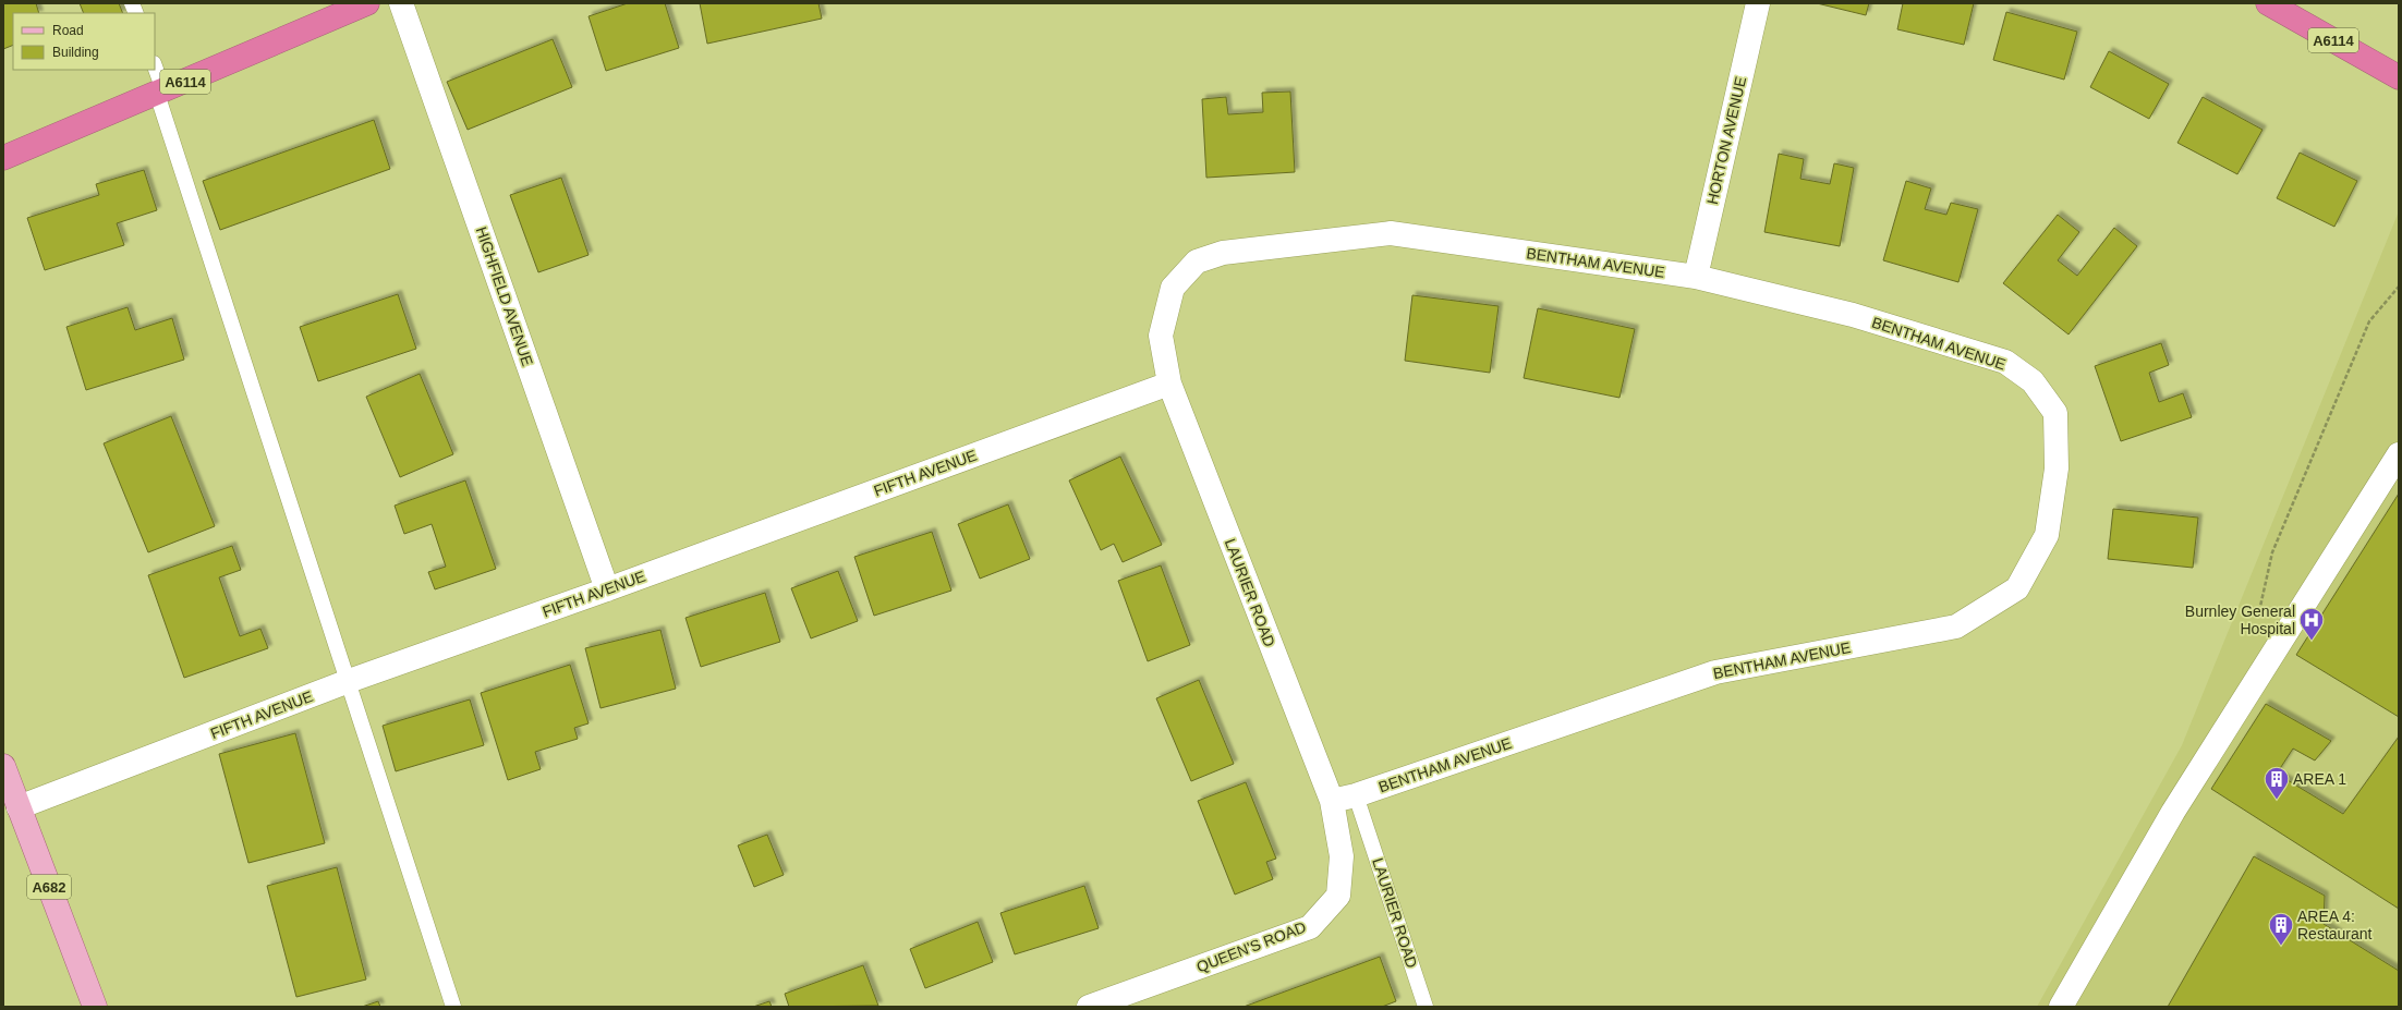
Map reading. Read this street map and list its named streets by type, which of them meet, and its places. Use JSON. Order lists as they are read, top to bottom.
{
  "streets": {
    "highway": ["A6114"],
    "main road": ["A682"],
    "street": [
      "HORTON AVENUE",
      "BENTHAM AVENUE",
      "HIGHFIELD AVENUE",
      "FIFTH AVENUE",
      "LAURIER ROAD",
      "QUEEN'S ROAD"
    ]
  },
  "crossings": [
    ["HORTON AVENUE", "BENTHAM AVENUE"],
    ["BENTHAM AVENUE", "FIFTH AVENUE"],
    ["BENTHAM AVENUE", "LAURIER ROAD"],
    ["BENTHAM AVENUE", "QUEEN'S ROAD"],
    ["HIGHFIELD AVENUE", "FIFTH AVENUE"],
    ["FIFTH AVENUE", "LAURIER ROAD"],
    ["FIFTH AVENUE", "A682"],
    ["LAURIER ROAD", "QUEEN'S ROAD"]
  ],
  "places": {
    "hospital": ["Burnley General Hospital"],
    "building": ["AREA 1", "AREA 4: Restaurant"]
  },
  "legend": ["Road", "Building"]
}
